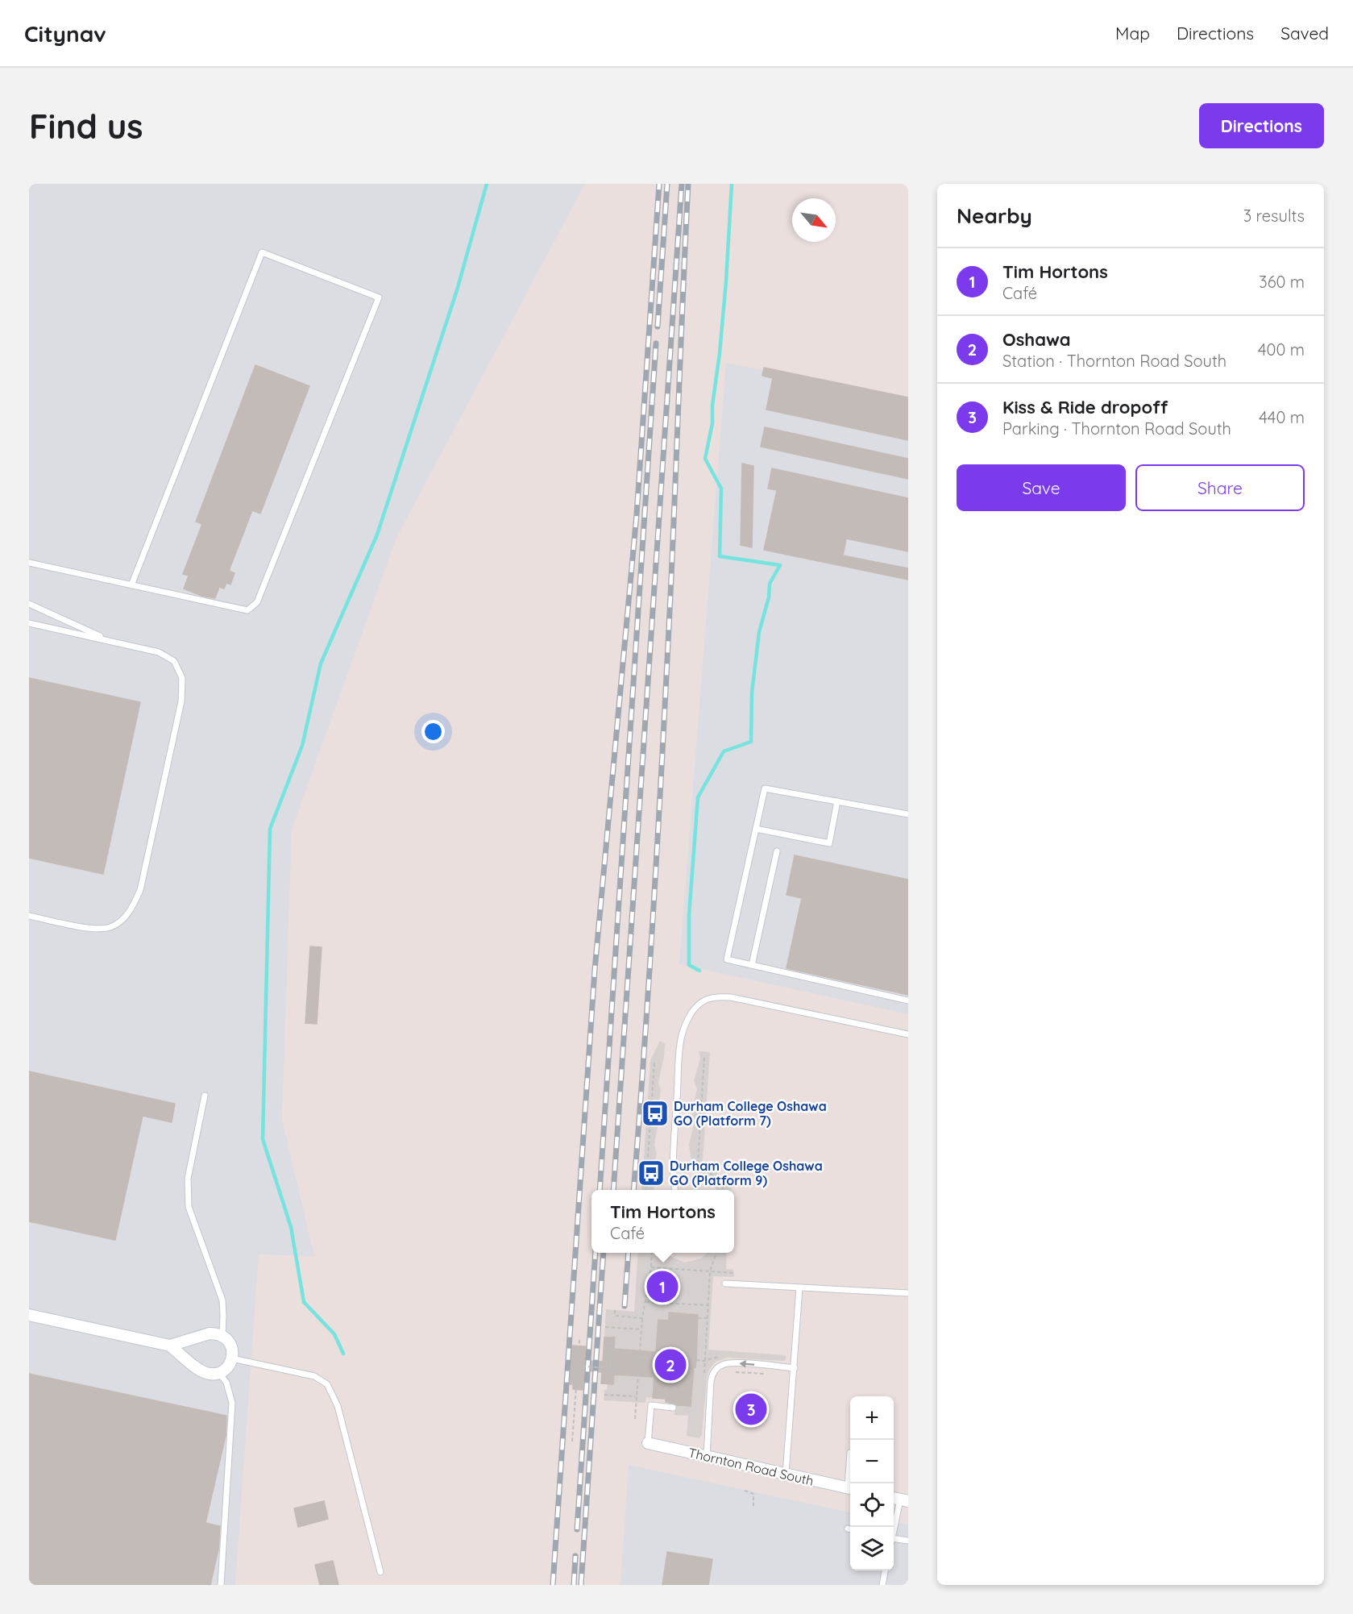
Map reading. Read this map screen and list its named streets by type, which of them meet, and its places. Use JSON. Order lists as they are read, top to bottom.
{
  "streets": {
    "street": ["Thornton Road South"]
  },
  "places": {
    "bus stop": ["Durham College Oshawa GO (Platform 7)", "Durham College Oshawa GO (Platform 9)"]
  },
  "north": "bottom right",
  "page": {
    "header": "Citynav",
    "nav": ["Map", "Directions", "Saved"],
    "buttons": [
      "Directions",
      ["Save", "Share"]
    ],
    "title": "Find us",
    "heading": ["Nearby", "3 results"],
    "list": [
      {
        "mark": "1",
        "name": "Tim Hortons",
        "note": "Café",
        "value": "360 m"
      },
      {
        "mark": "2",
        "name": "Oshawa",
        "note": "Station · Thornton Road South",
        "value": "400 m"
      },
      {
        "mark": "3",
        "name": "Kiss & Ride dropoff",
        "note": "Parking · Thornton Road South",
        "value": "440 m"
      }
    ],
    "popup": ["Tim Hortons", "Café"],
    "pins": ["1", "2", "3"],
    "map_buttons": ["+", "−"]
  }
}
